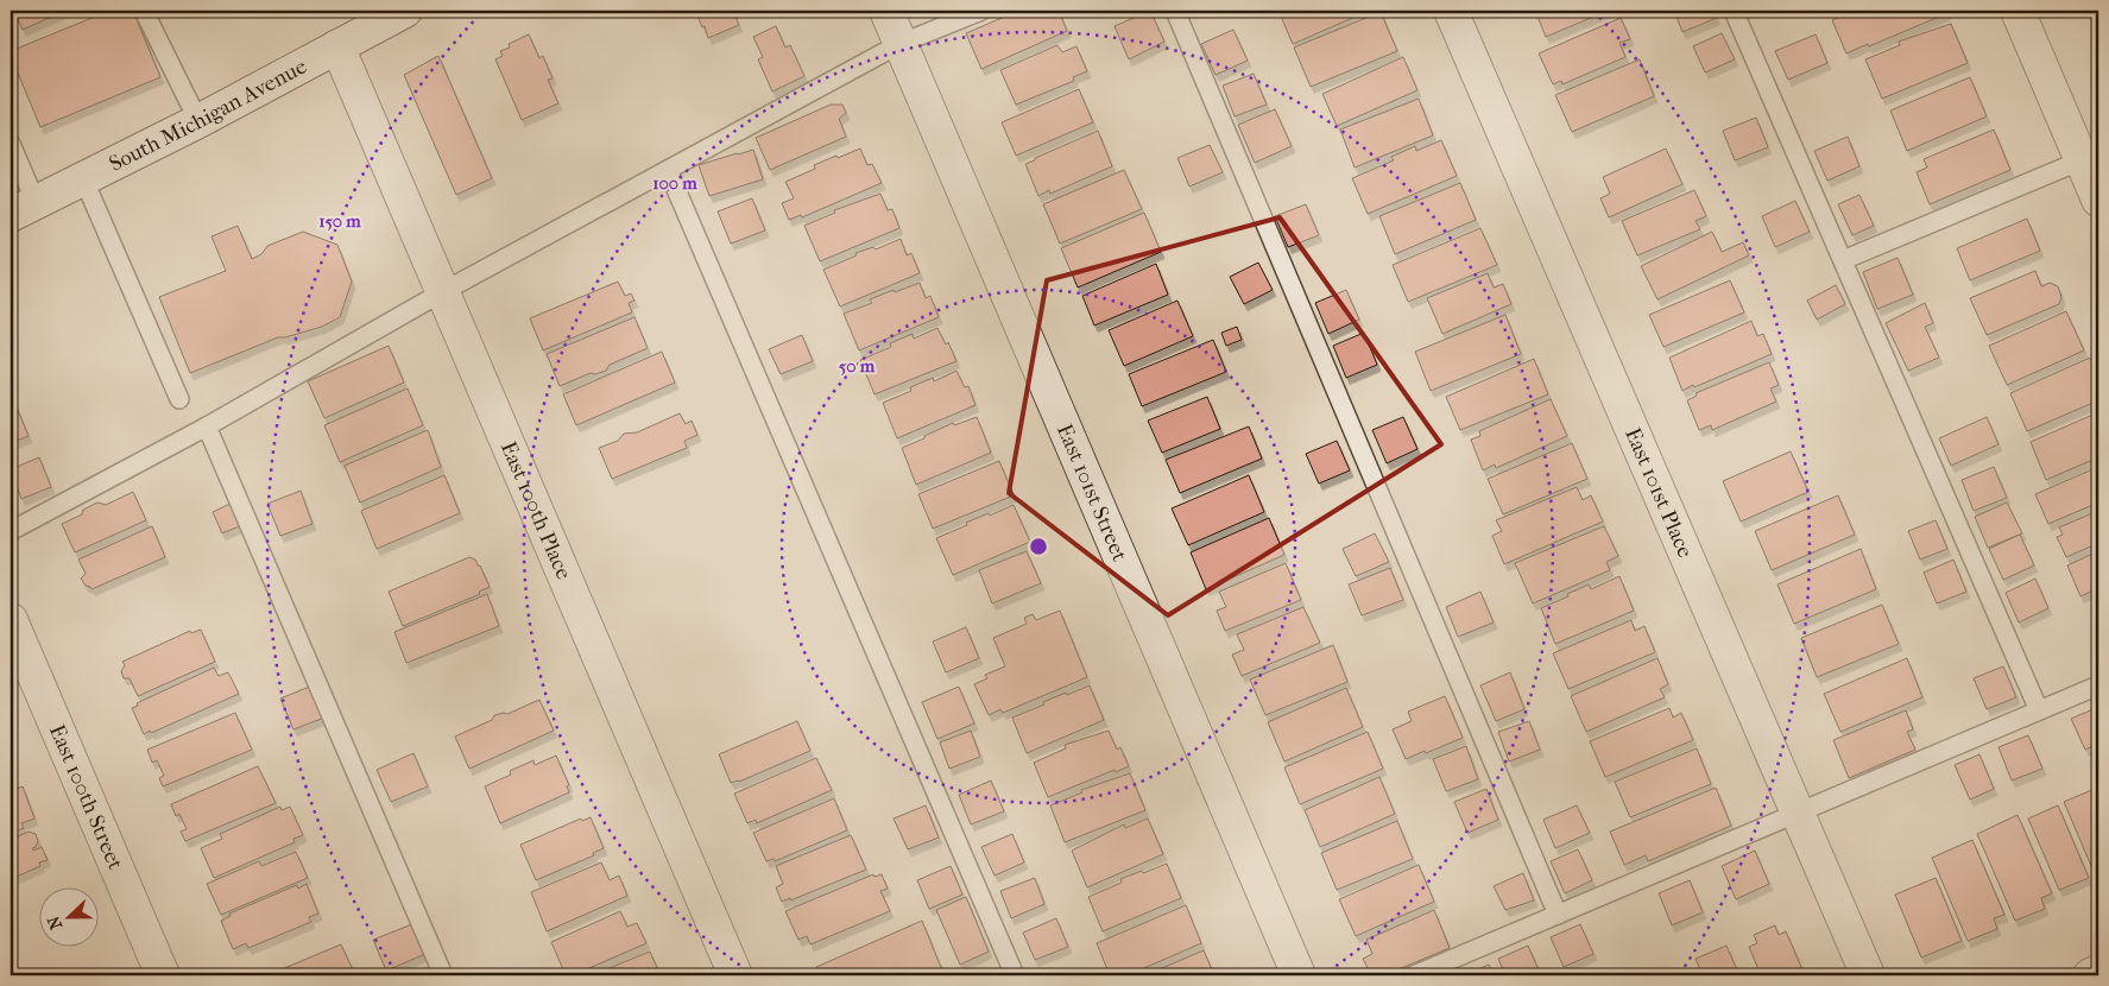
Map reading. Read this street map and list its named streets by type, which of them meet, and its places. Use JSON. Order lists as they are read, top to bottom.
{
  "streets": {
    "street": [
      "South Michigan Avenue",
      "East 101st Street",
      "East 101st Place",
      "East 100th Place",
      "East 100th Street"
    ]
  },
  "crossings": [
    ["South Michigan Avenue", "East 100th Place"]
  ],
  "north": "left",
  "rings": ["100 m", "150 m", "50 m"]
}
